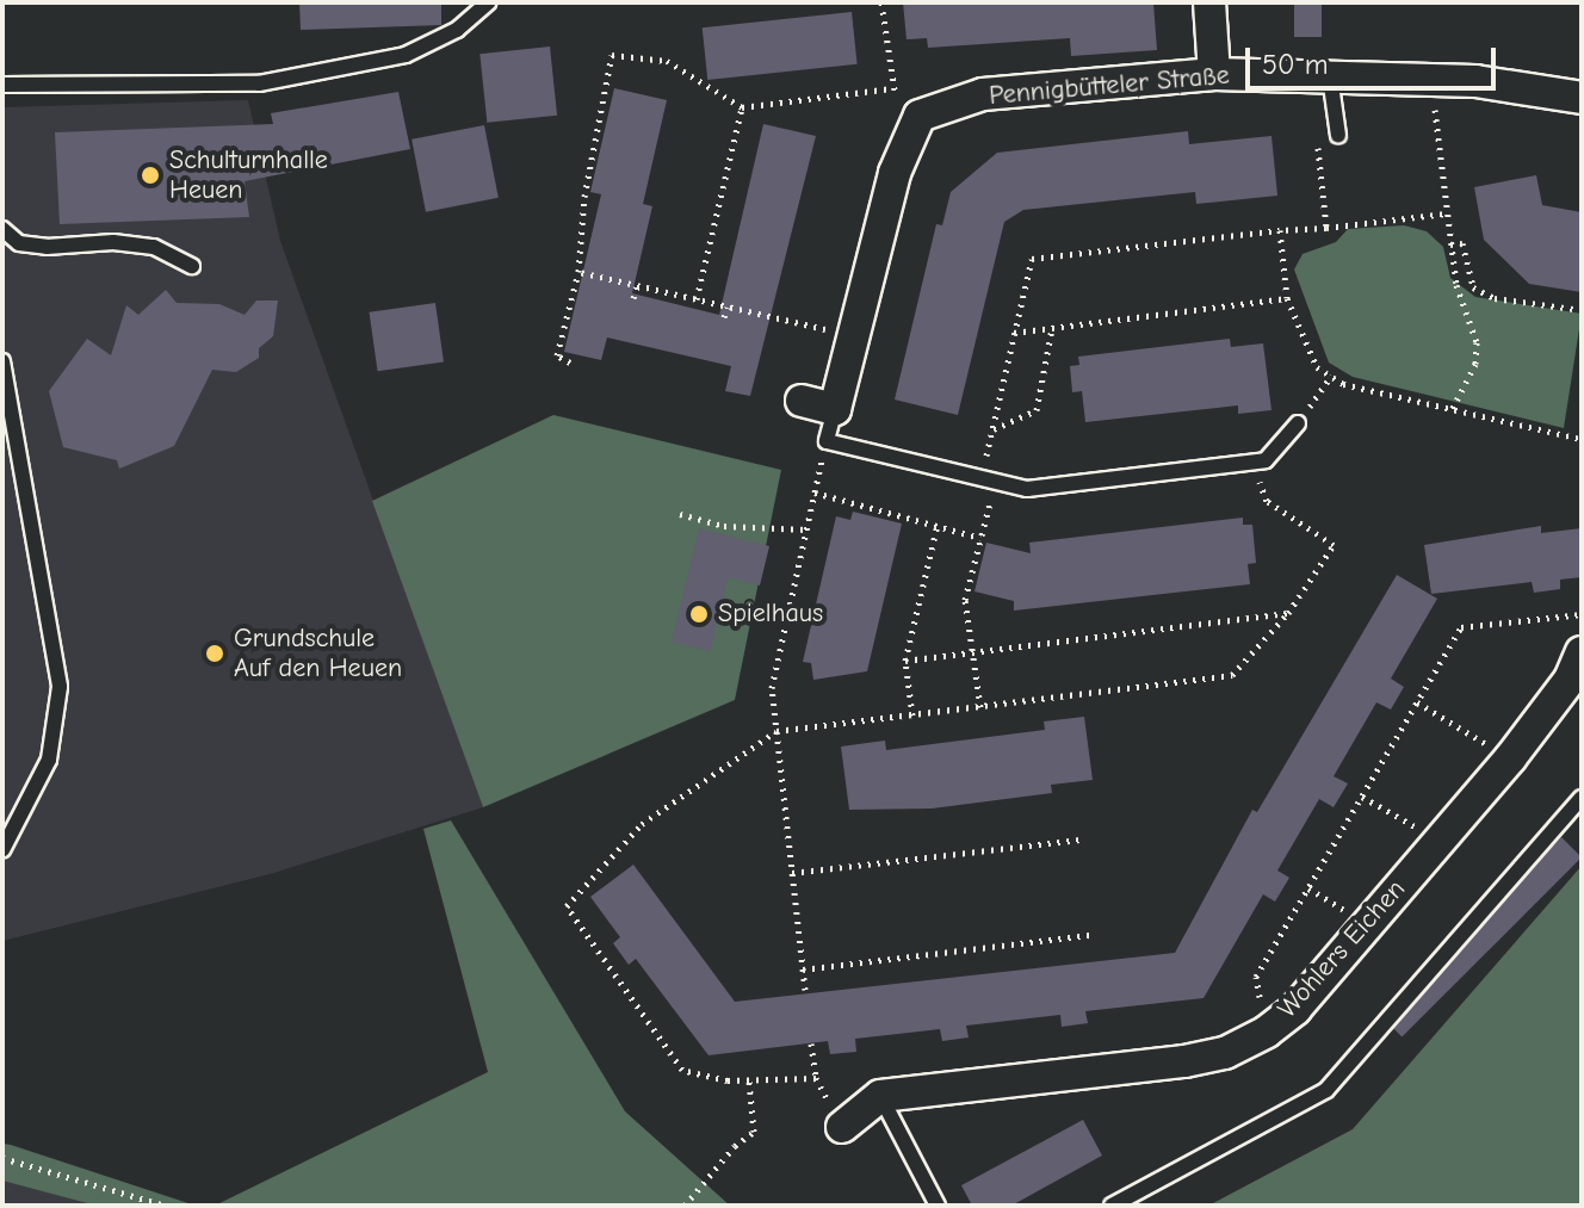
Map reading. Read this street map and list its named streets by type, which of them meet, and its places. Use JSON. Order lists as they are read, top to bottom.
{
  "streets": {
    "street": ["Pennigbütteler Straße", "Wohlers Eichen"]
  },
  "places": ["Schulturnhalle Heuen", "Spielhaus", "Grundschule Auf den Heuen"],
  "scale_bar": "50 m"
}
